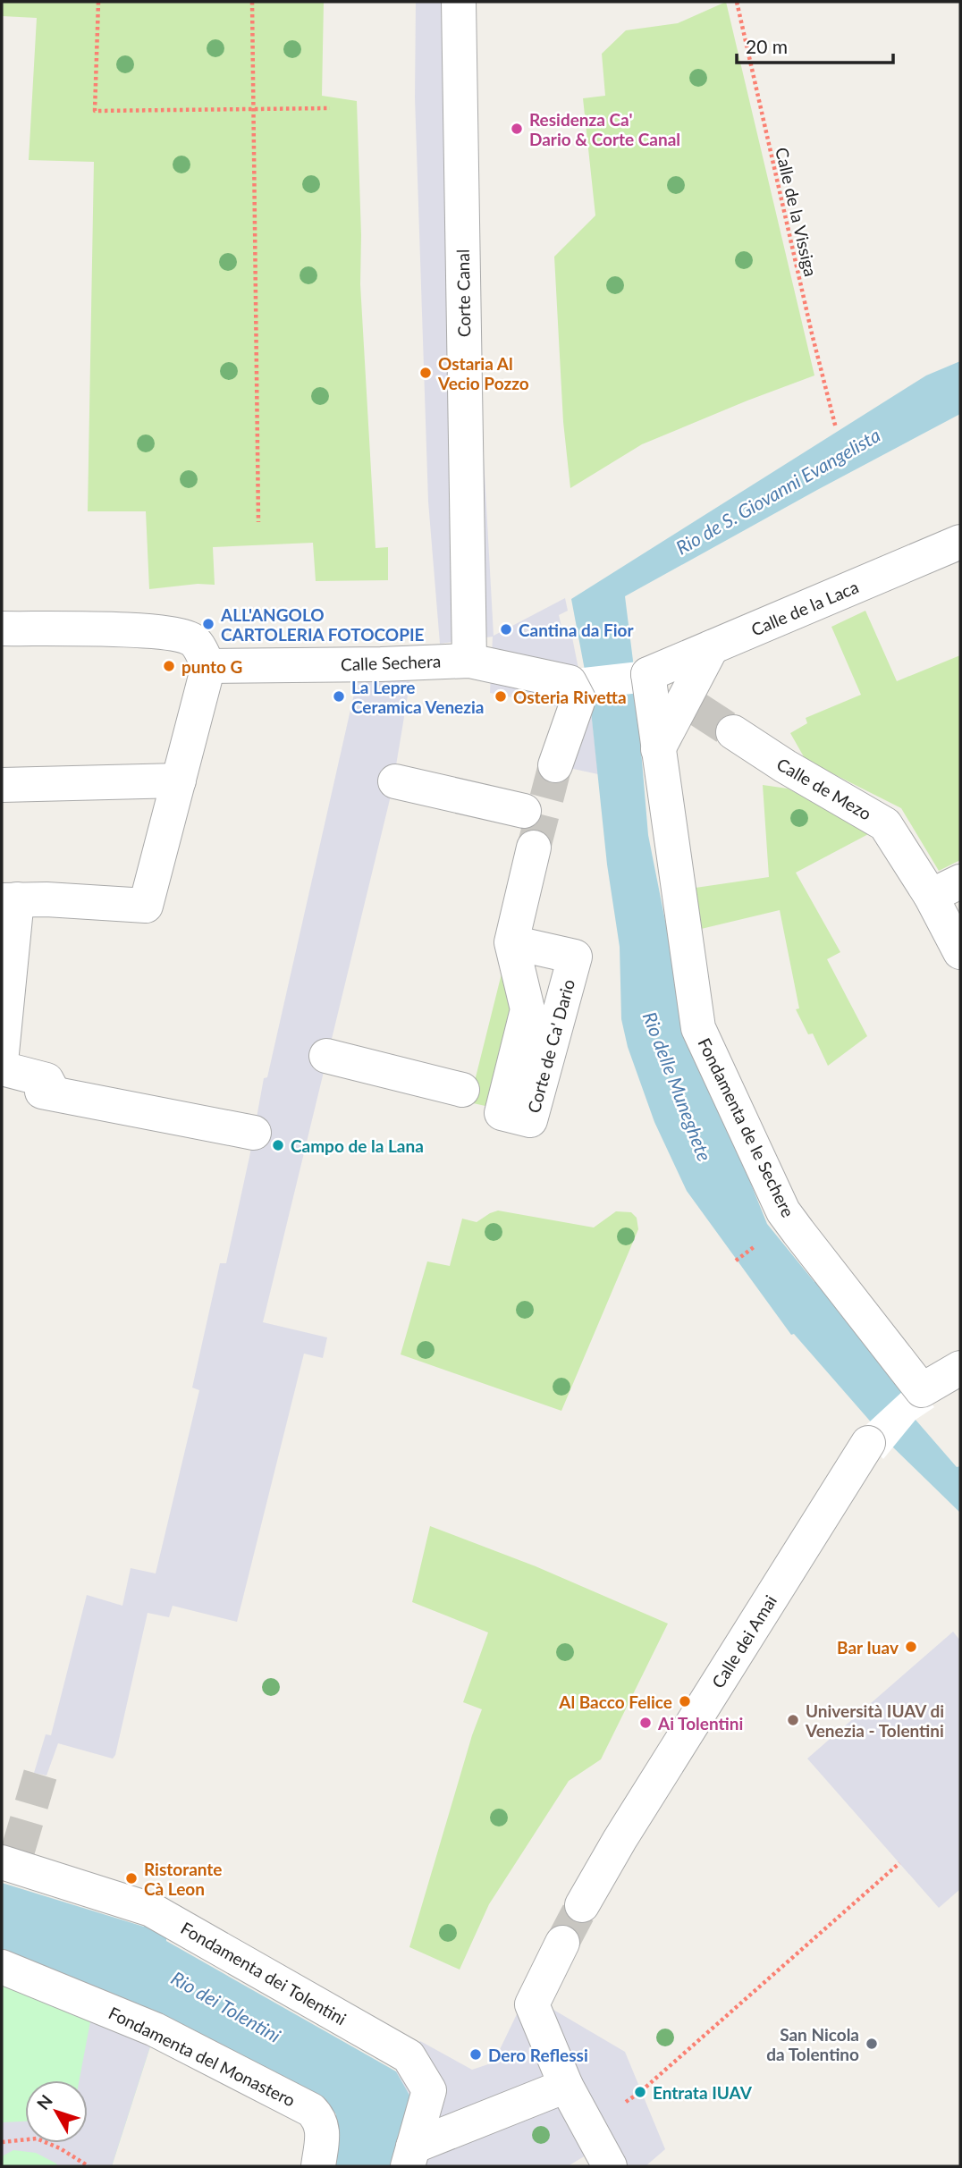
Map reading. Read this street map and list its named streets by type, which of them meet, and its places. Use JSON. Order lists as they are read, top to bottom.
{
  "streets": {
    "street": [
      "Corte Canal",
      "Calle de la Laca",
      "Calle Sechera",
      "Calle de Mezo",
      "Corte de Ca' Dario",
      "Fondamenta de le Sechere",
      "Calle dei Amai",
      "Fondamenta dei Tolentini",
      "Fondamenta del Monastero"
    ],
    "path": ["Calle de la Vissiga"]
  },
  "crossings": [
    ["Corte Canal", "Calle Sechera"],
    ["Calle de la Laca", "Fondamenta de le Sechere"]
  ],
  "water": ["Rio de S. Giovanni Evangelista", "Rio delle Muneghete", "Rio dei Tolentini"],
  "places": [
    "Residenza Ca' Dario & Corte Canal",
    "Ostaria Al Vecio Pozzo",
    "ALL'ANGOLO CARTOLERIA FOTOCOPIE",
    "Cantina da Fior",
    "punto G",
    "La Lepre Ceramica Venezia",
    "Osteria Rivetta",
    "Campo de la Lana",
    "Bar Iuav",
    "Al Bacco Felice",
    "Università IUAV di Venezia - Tolentini",
    "Ai Tolentini",
    "Ristorante Cà Leon",
    "San Nicola da Tolentino",
    "Dero Reflessi",
    "Entrata IUAV"
  ],
  "scale_bar": "20 m",
  "north": "top left"
}
